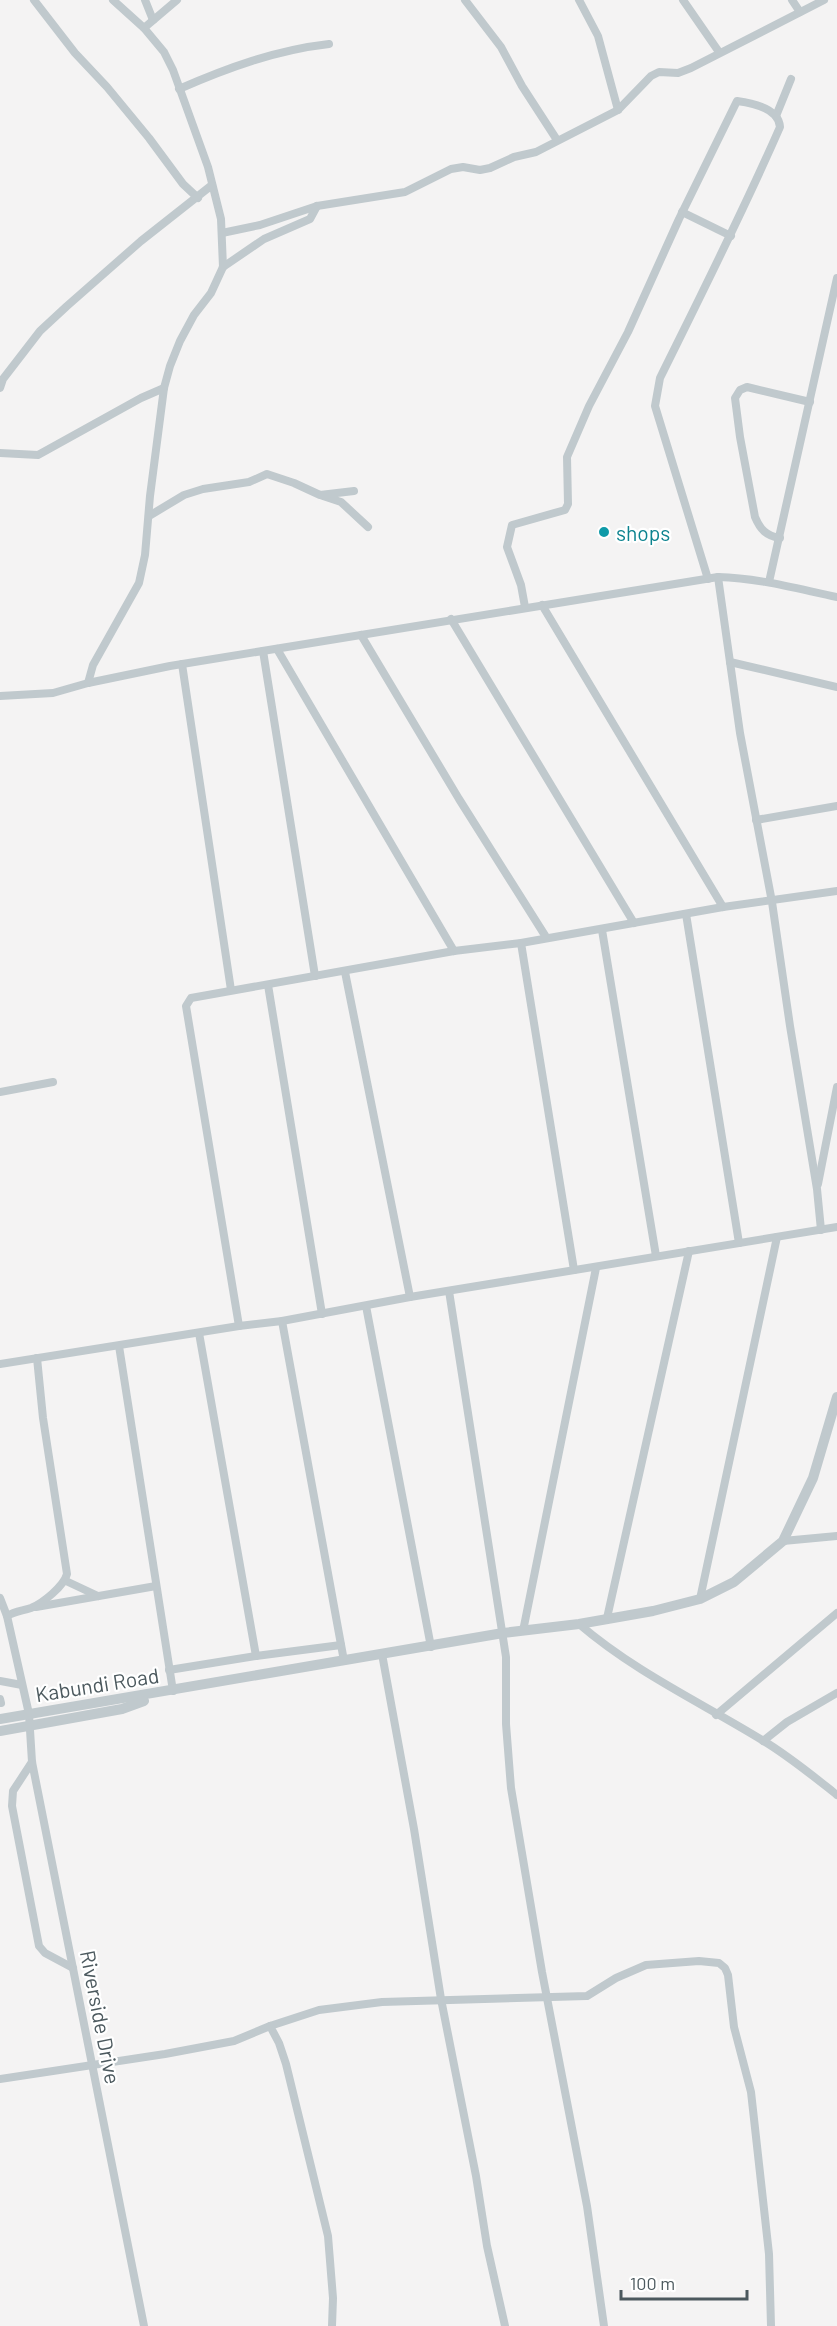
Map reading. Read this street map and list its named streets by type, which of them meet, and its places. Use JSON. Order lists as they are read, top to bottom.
{
  "streets": {
    "street": ["Kabundi Road", "Riverside Drive"]
  },
  "crossings": [
    ["Kabundi Road", "Riverside Drive"]
  ],
  "places": ["shops"],
  "scale_bar": "100 m"
}
